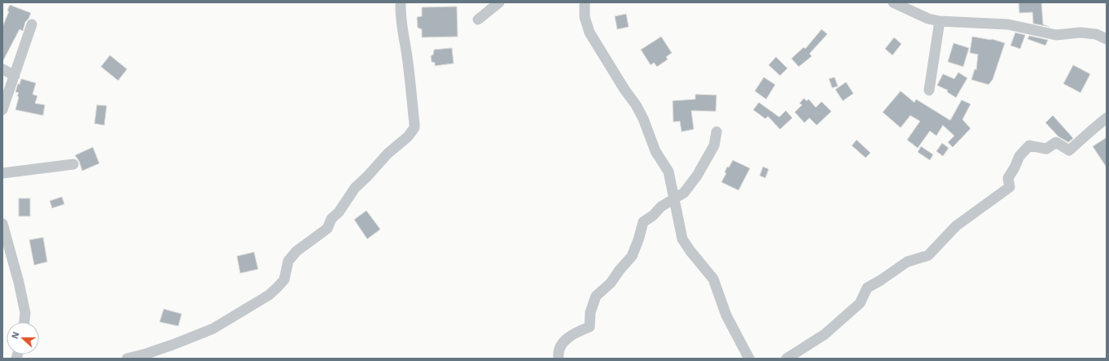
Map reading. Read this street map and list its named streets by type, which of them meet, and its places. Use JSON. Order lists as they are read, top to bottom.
{
  "north": "left"
}
